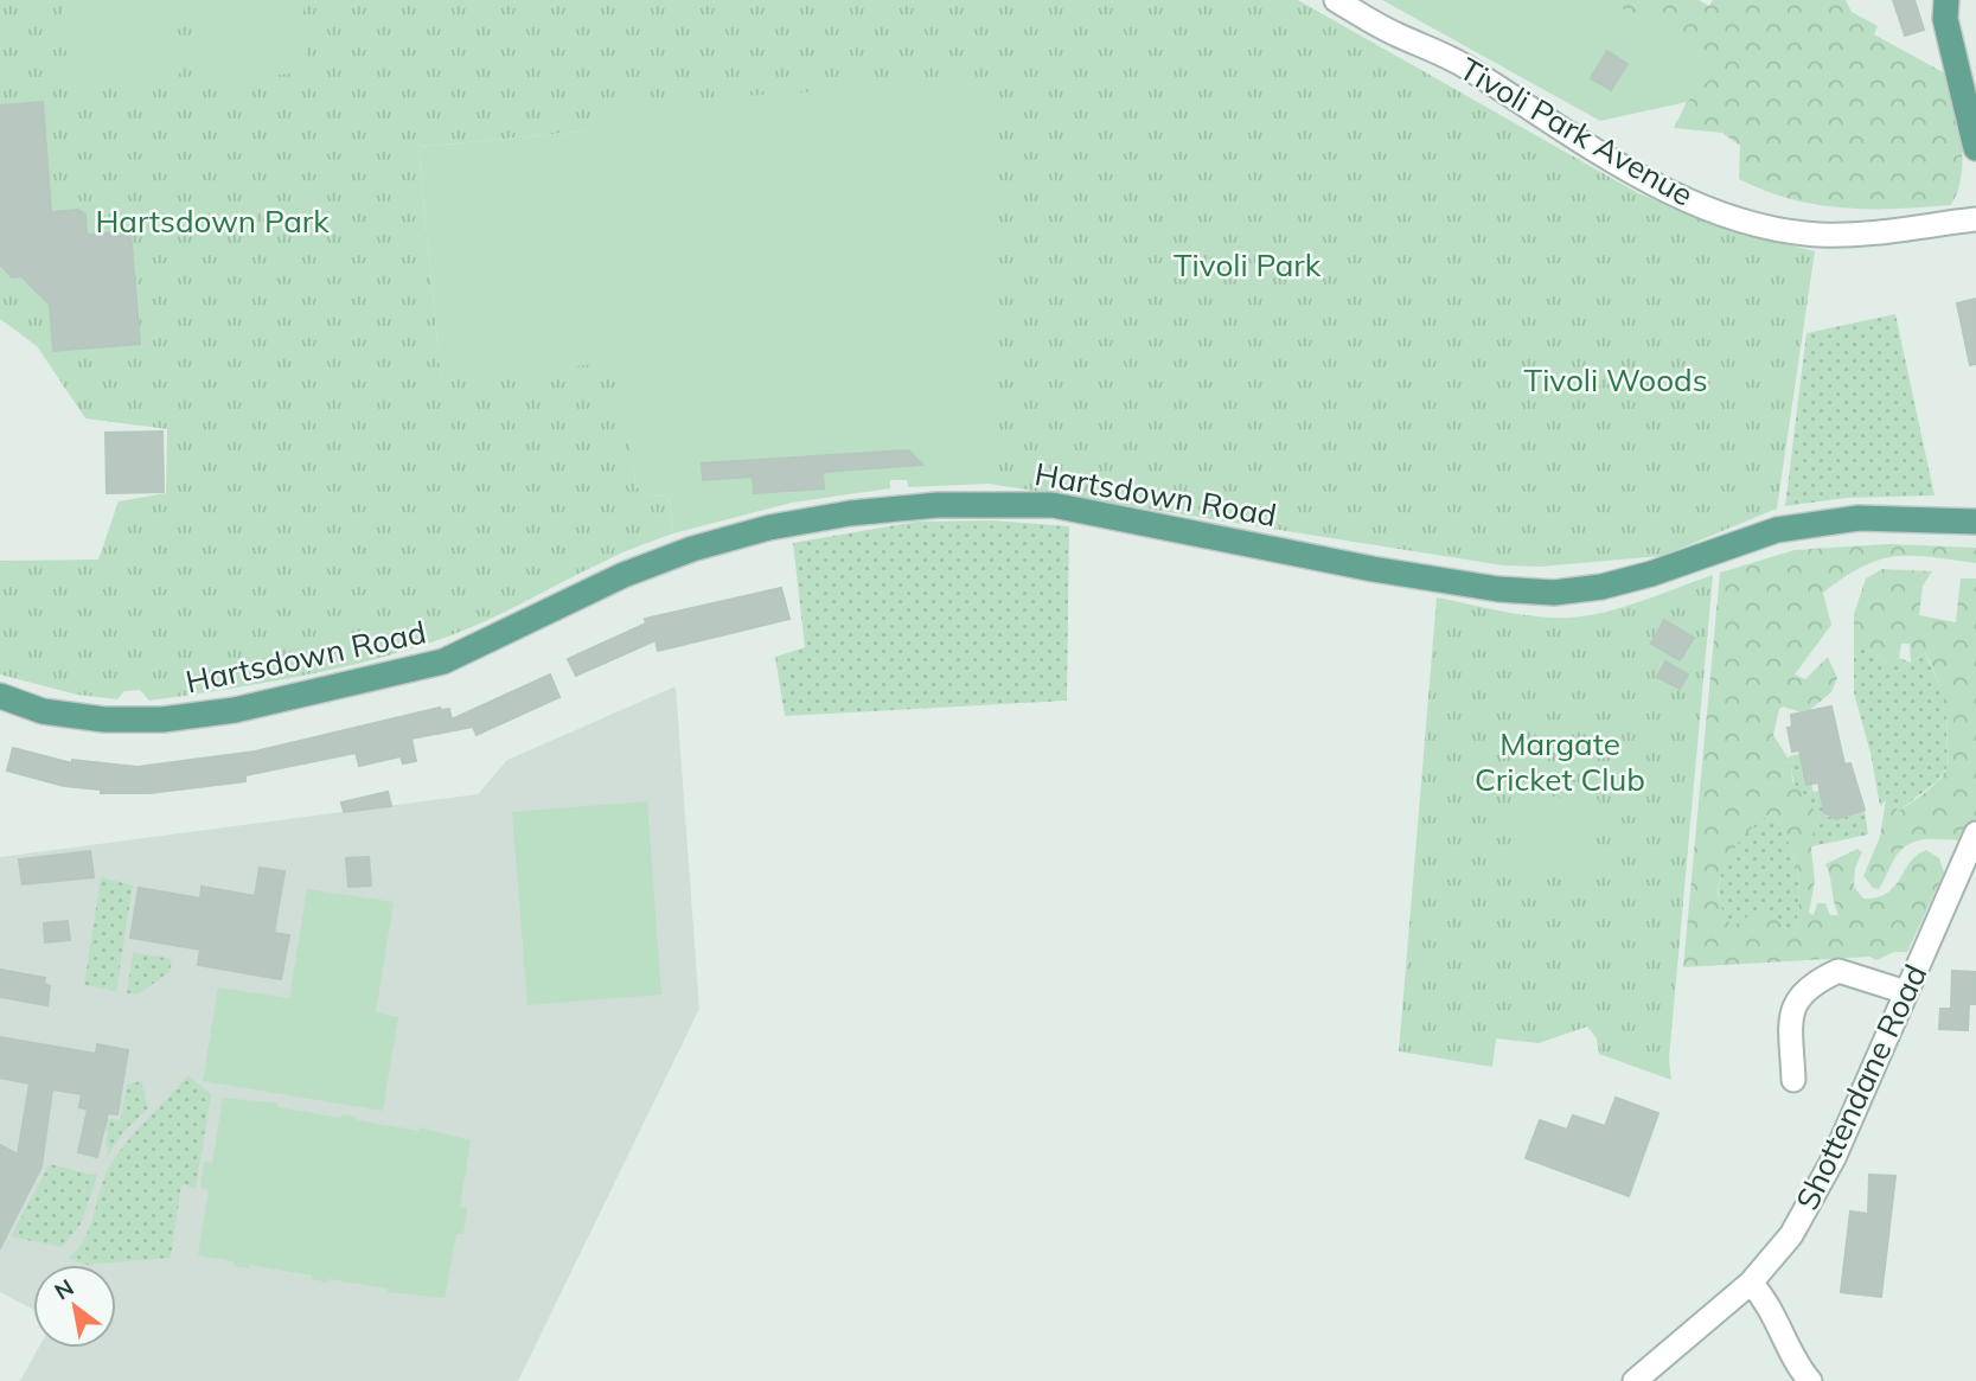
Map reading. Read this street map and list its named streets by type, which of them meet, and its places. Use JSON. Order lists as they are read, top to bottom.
{
  "streets": {
    "main road": ["Hartsdown Road"],
    "street": ["Tivoli Park Avenue", "Shottendane Road"]
  },
  "parks": [
    "Hartsdown Park",
    "Tivoli Park",
    "Tivoli Woods",
    "Margate Cricket Club"
  ],
  "north": "top left"
}
